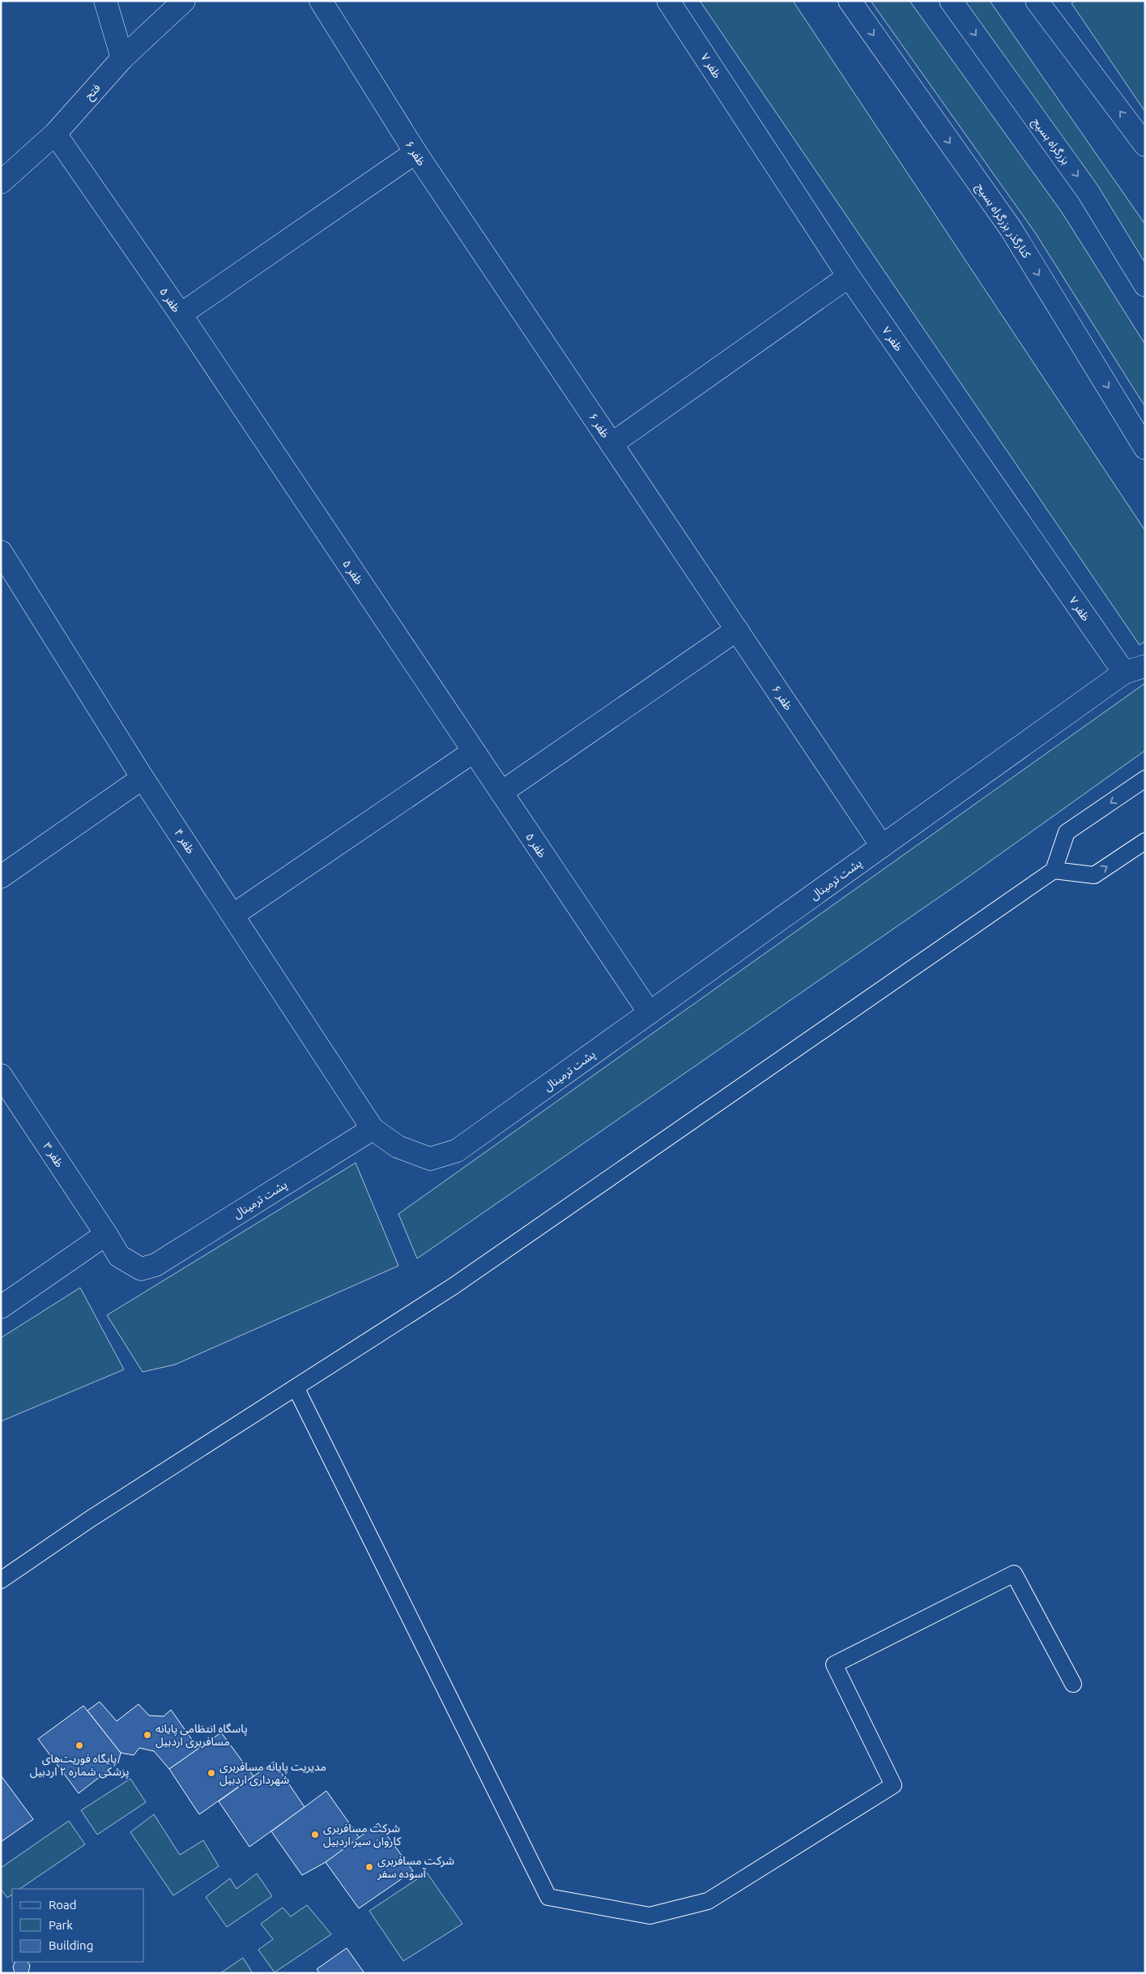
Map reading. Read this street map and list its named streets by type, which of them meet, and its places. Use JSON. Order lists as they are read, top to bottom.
{
  "streets": {
    "main road": [
      "ظفر ۷",
      "فتح",
      "بزرگراه بسیج",
      "ظفر ۶",
      "کنارگذر بزرگراه بسیج",
      "ظفر ۵",
      "ظفر ۴",
      "پشت ترمینال",
      "ظفر ۳"
    ]
  },
  "crossings": [
    ["ظفر ۷", "پشت ترمینال"],
    ["فتح", "ظفر ۵"],
    ["ظفر ۶", "پشت ترمینال"],
    ["ظفر ۵", "پشت ترمینال"],
    ["ظفر ۴", "پشت ترمینال"],
    ["پشت ترمینال", "ظفر ۳"]
  ],
  "places": [
    "پاسگاه انتظامی پایانه مسافربری اردبیل",
    "پایگاه فوریت‌های پزشکی شماره ۲ اردبیل",
    "مدیریت پایانه مسافربری شهرداری اردبیل",
    "شرکت مسافربری کاروان سیر اردبیل",
    "شرکت مسافربری آسوده سفر"
  ],
  "legend": ["Road", "Park", "Building"]
}
